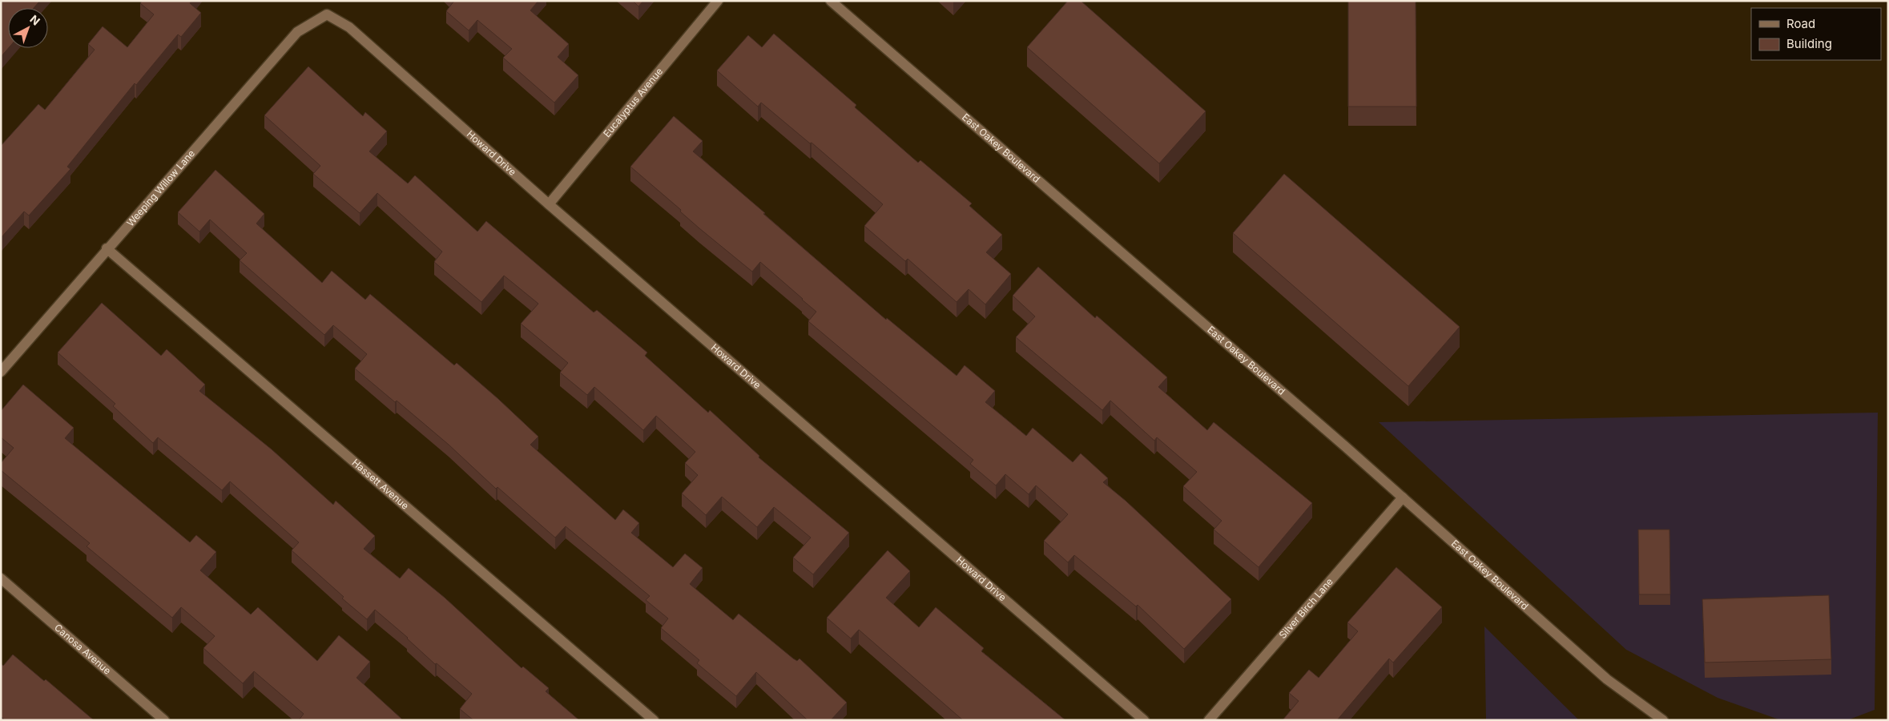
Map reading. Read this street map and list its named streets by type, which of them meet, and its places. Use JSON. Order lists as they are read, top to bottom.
{
  "streets": {
    "street": [
      "Eucalyptus Avenue",
      "East Oakey Boulevard",
      "Howard Drive",
      "Weeping Willow Lane",
      "Hassett Avenue",
      "Silver Birch Lane",
      "Canosa Avenue"
    ]
  },
  "crossings": [
    ["Eucalyptus Avenue", "Howard Drive"],
    ["East Oakey Boulevard", "Silver Birch Lane"],
    ["Howard Drive", "Weeping Willow Lane"],
    ["Weeping Willow Lane", "Hassett Avenue"]
  ],
  "legend": ["Road", "Building"],
  "north": "top right"
}
